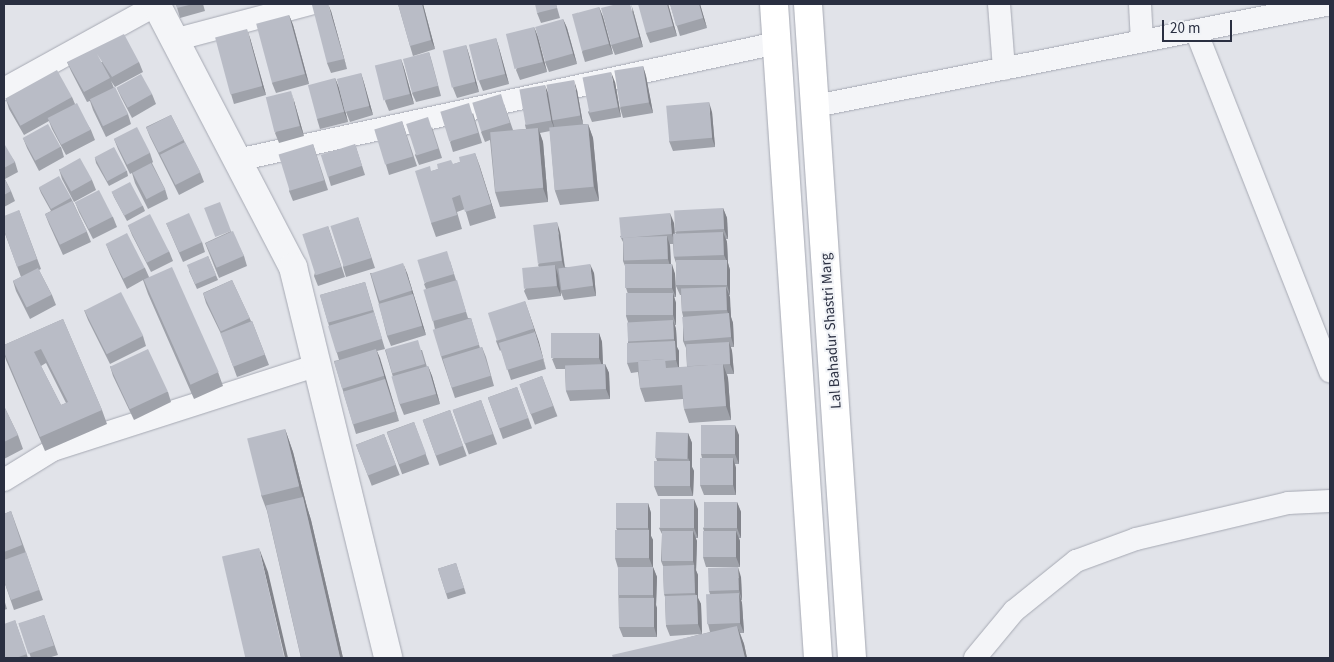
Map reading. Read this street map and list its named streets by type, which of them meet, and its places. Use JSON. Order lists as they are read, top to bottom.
{
  "streets": {
    "main road": ["Lal Bahadur Shastri Marg"]
  },
  "scale_bar": "20 m"
}
